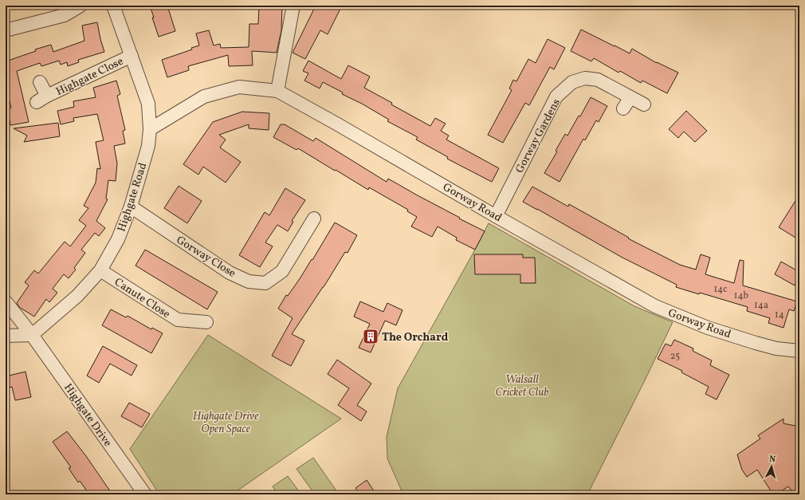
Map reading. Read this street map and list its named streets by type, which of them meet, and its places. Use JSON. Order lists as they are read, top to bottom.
{
  "streets": {
    "street": [
      "Highgate Close",
      "Gorway Gardens",
      "Highgate Road",
      "Gorway Road",
      "Gorway Close",
      "Canute Close",
      "Highgate Drive"
    ]
  },
  "crossings": [
    ["Highgate Close", "Highgate Road"],
    ["Gorway Gardens", "Gorway Road"],
    ["Highgate Road", "Gorway Road"],
    ["Highgate Road", "Gorway Close"],
    ["Highgate Road", "Canute Close"],
    ["Highgate Road", "Highgate Drive"]
  ],
  "parks": ["Walsall Cricket Club", "Highgate Drive Open Space"],
  "places": {
    "building": ["The Orchard"]
  },
  "house_numbers": [
    "14c",
    "14b",
    "14a",
    "14",
    "25"
  ],
  "north": "top"
}
